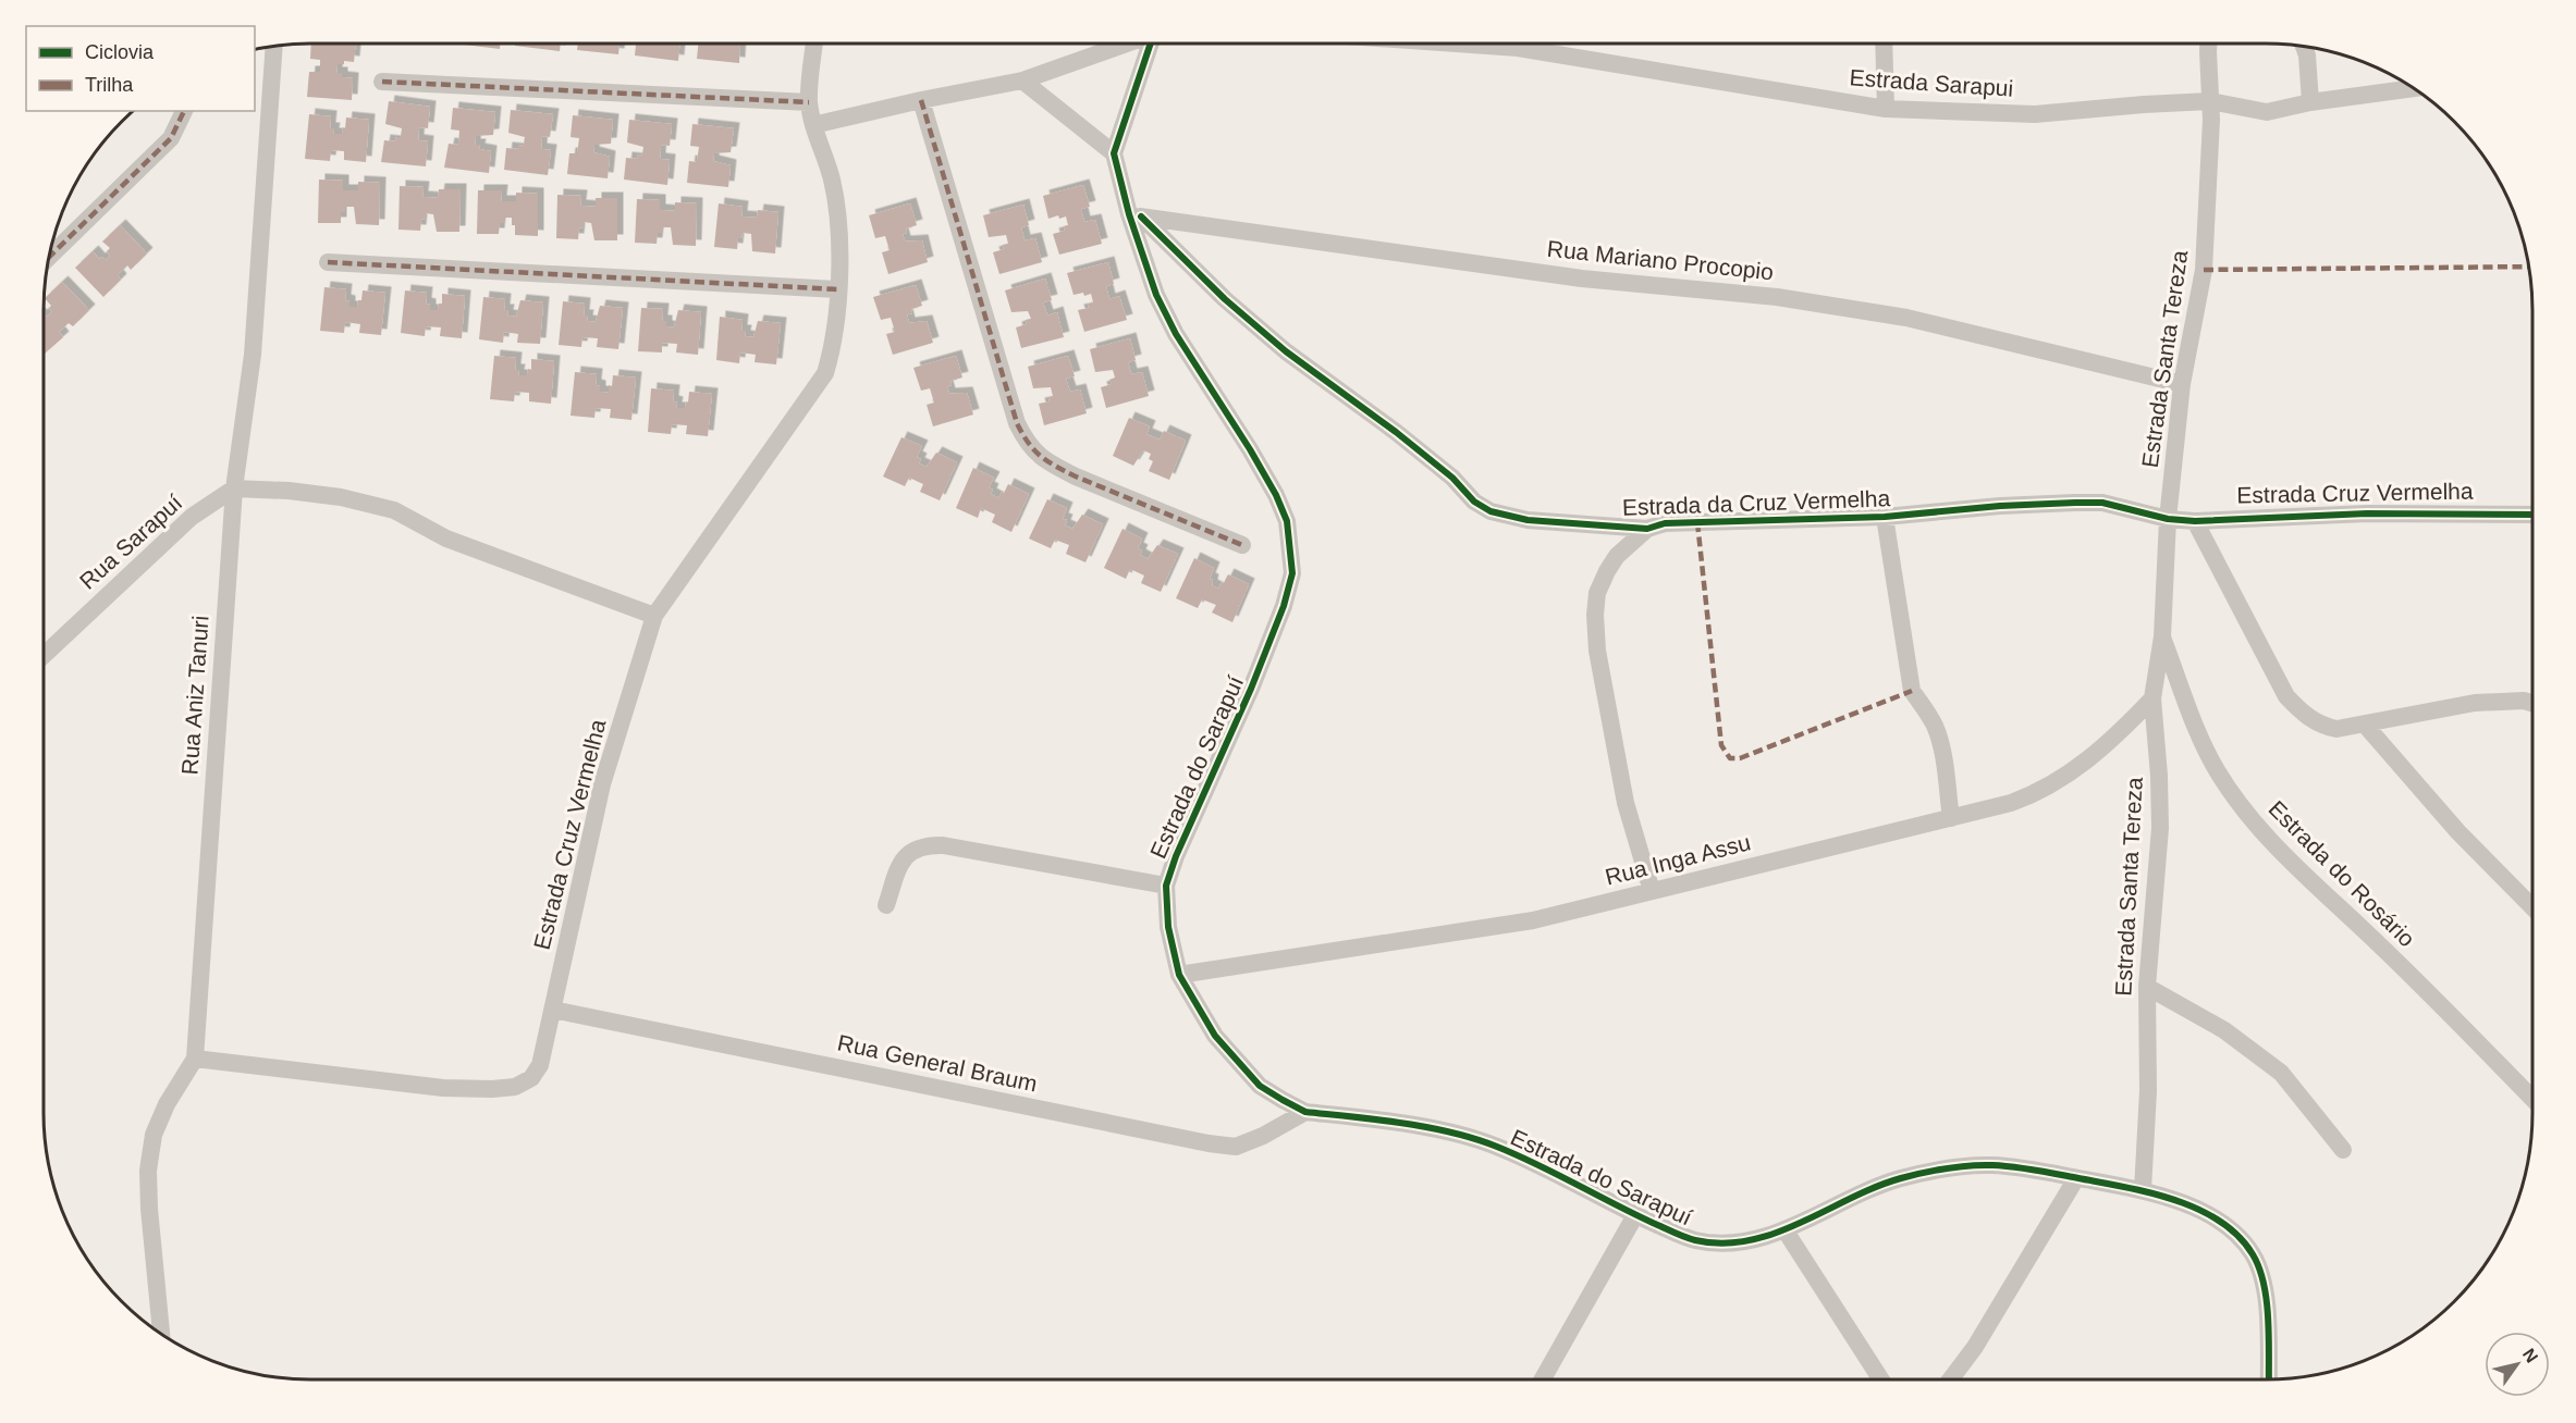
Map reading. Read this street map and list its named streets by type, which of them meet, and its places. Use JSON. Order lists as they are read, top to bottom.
{
  "streets": {
    "street": [
      "Estrada Sarapui",
      "Rua Mariano Procopio",
      "Estrada Santa Tereza",
      "Estrada Cruz Vermelha",
      "Estrada da Cruz Vermelha",
      "Rua Sarapuí",
      "Rua Aniz Tanuri",
      "Estrada do Sarapuí",
      "Rua Inga Assu",
      "Estrada do Rosário",
      "Rua General Braum"
    ]
  },
  "crossings": [
    ["Estrada Sarapui", "Estrada Santa Tereza"],
    ["Rua Mariano Procopio", "Estrada Santa Tereza"],
    ["Rua Mariano Procopio", "Estrada da Cruz Vermelha"],
    ["Rua Mariano Procopio", "Estrada do Sarapuí"],
    ["Estrada Santa Tereza", "Estrada Cruz Vermelha"],
    ["Estrada Santa Tereza", "Estrada da Cruz Vermelha"],
    ["Estrada Santa Tereza", "Estrada do Sarapuí"],
    ["Estrada Santa Tereza", "Rua Inga Assu"],
    ["Estrada Santa Tereza", "Estrada do Rosário"],
    ["Estrada Cruz Vermelha", "Estrada da Cruz Vermelha"],
    ["Estrada Cruz Vermelha", "Rua Aniz Tanuri"],
    ["Estrada Cruz Vermelha", "Rua General Braum"],
    ["Estrada da Cruz Vermelha", "Estrada do Sarapuí"],
    ["Rua Sarapuí", "Rua Aniz Tanuri"],
    ["Estrada do Sarapuí", "Rua Inga Assu"],
    ["Estrada do Sarapuí", "Rua General Braum"]
  ],
  "legend": ["Ciclovia", "Trilha"],
  "north": "top right"
}
